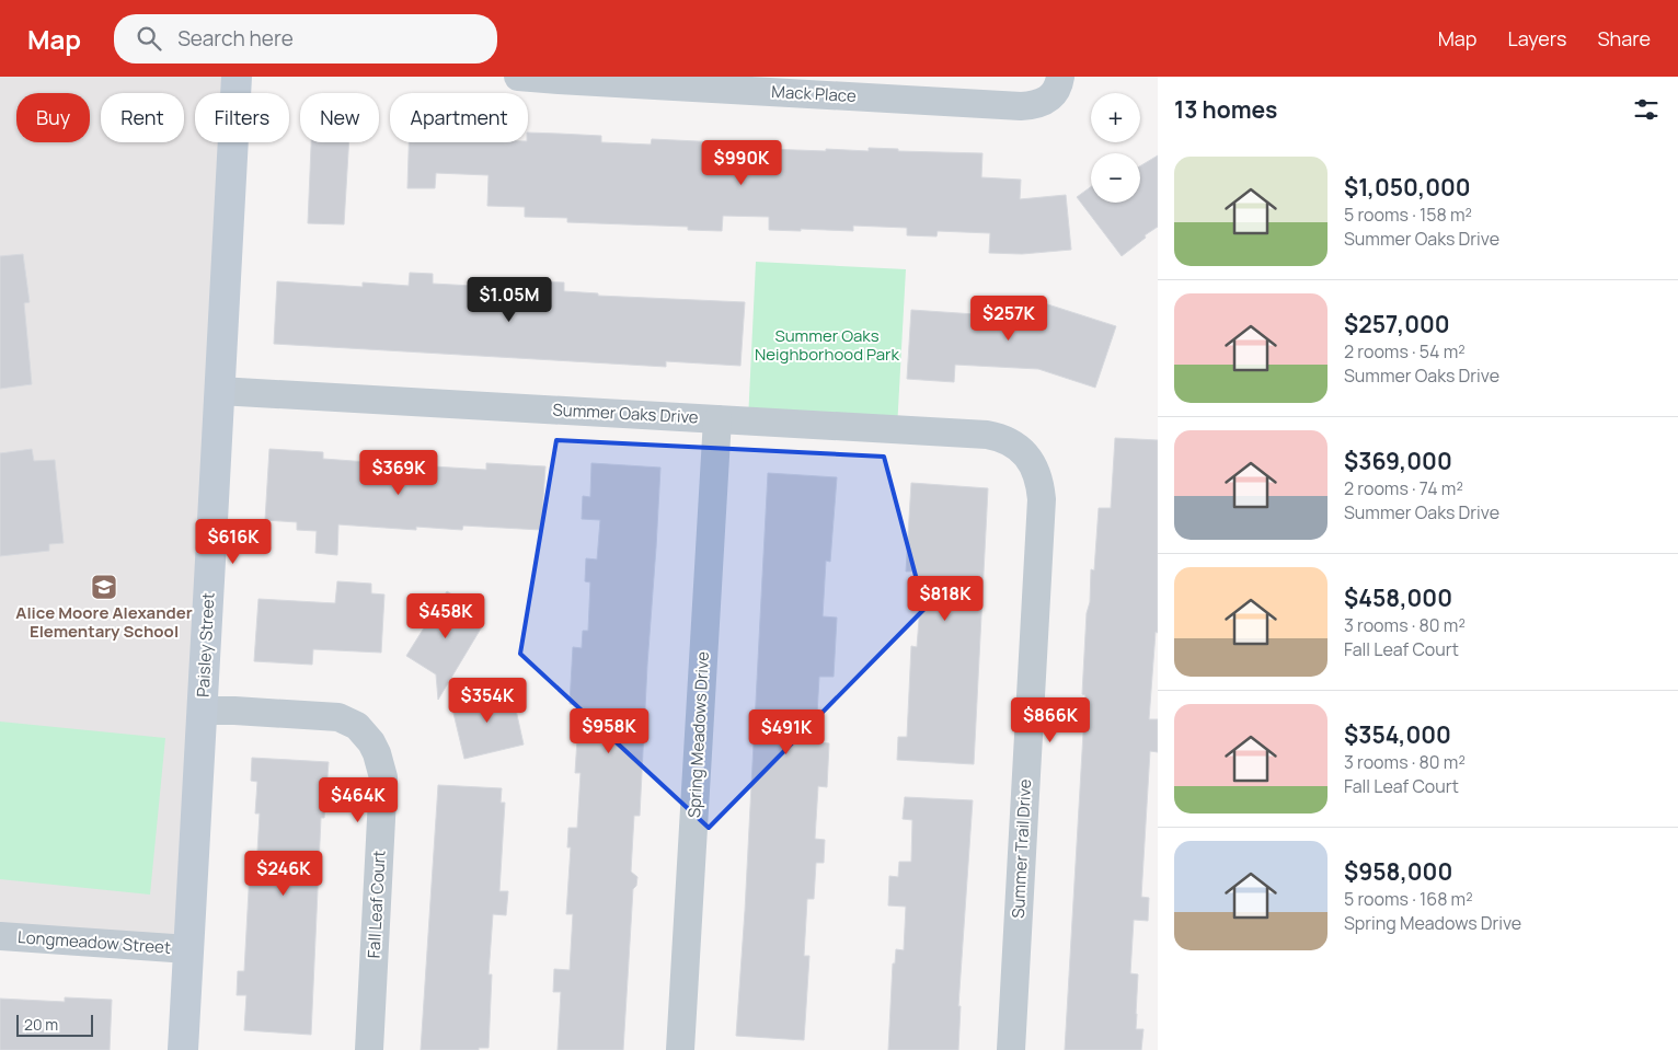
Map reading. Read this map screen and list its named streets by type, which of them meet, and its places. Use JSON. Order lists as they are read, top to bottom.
{
  "streets": {
    "street": [
      "Mack Place",
      "Summer Oaks Drive",
      "Paisley Street",
      "Spring Meadows Drive",
      "Summer Trail Drive",
      "Fall Leaf Court",
      "Longmeadow Street"
    ]
  },
  "crossings": [
    ["Summer Oaks Drive", "Paisley Street"],
    ["Summer Oaks Drive", "Spring Meadows Drive"],
    ["Summer Oaks Drive", "Summer Trail Drive"],
    ["Paisley Street", "Fall Leaf Court"],
    ["Paisley Street", "Longmeadow Street"]
  ],
  "parks": ["Summer Oaks Neighborhood Park"],
  "places": {
    "school or university": ["Alice Moore Alexander Elementary School"]
  },
  "scale_bar": "20 m",
  "page": {
    "header": "Map",
    "search": "Search here",
    "nav": ["Map", "Layers", "Share"],
    "heading": "13 homes",
    "map_buttons": ["+", "−"],
    "chip": [
      "Buy",
      "Rent",
      "Filters",
      "New",
      "Apartment"
    ],
    "price": [
      "$990K",
      "$1.05M",
      "$257K",
      "$369K",
      "$616K",
      "$818K",
      "$458K",
      "$354K",
      "$866K",
      "$958K",
      "$491K",
      "$464K",
      "$246K"
    ],
    "list": [
      {
        "name": "$1,050,000",
        "note": "5 rooms · 158 m² · Summer Oaks Drive"
      },
      {
        "name": "$257,000",
        "note": "2 rooms · 54 m² · Summer Oaks Drive"
      },
      {
        "name": "$369,000",
        "note": "2 rooms · 74 m² · Summer Oaks Drive"
      },
      {
        "name": "$458,000",
        "note": "3 rooms · 80 m² · Fall Leaf Court"
      },
      {
        "name": "$354,000",
        "note": "3 rooms · 80 m² · Fall Leaf Court"
      },
      {
        "name": "$958,000",
        "note": "5 rooms · 168 m² · Spring Meadows Drive"
      }
    ],
    "scale": "20 m"
  }
}
